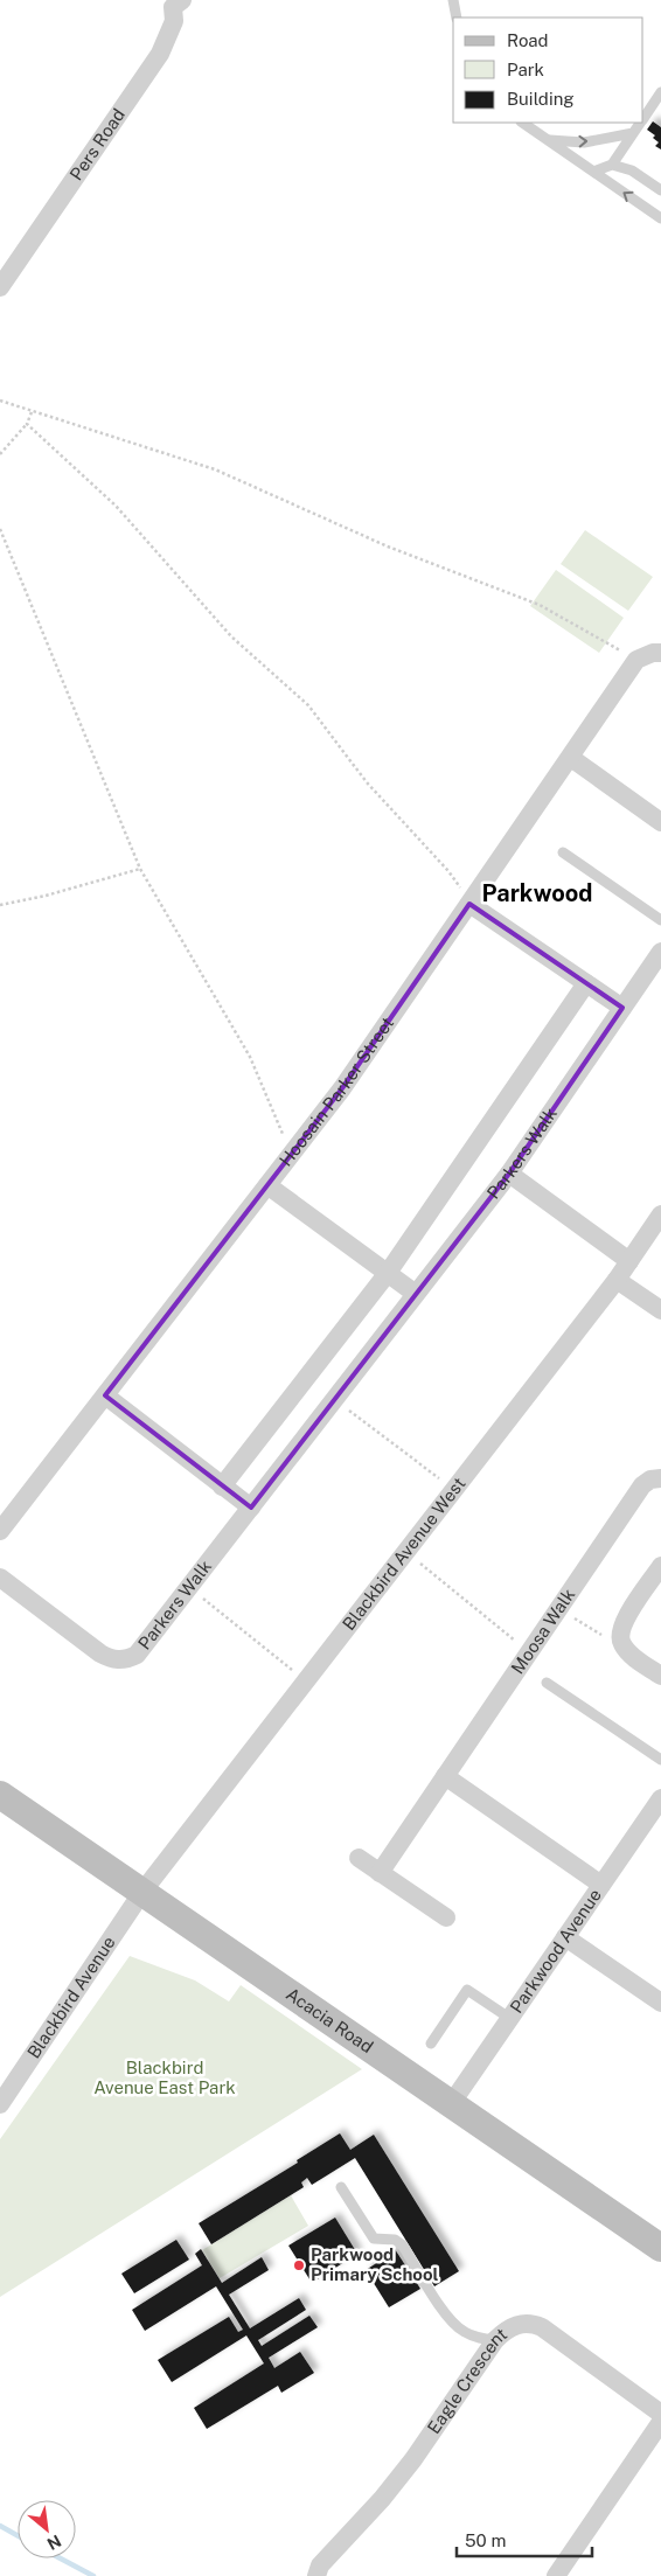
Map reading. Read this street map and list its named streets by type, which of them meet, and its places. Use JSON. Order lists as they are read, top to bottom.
{
  "streets": {
    "street": [
      "Pers Road",
      "Hoosain Parker Street",
      "Parkers Walk",
      "Blackbird Avenue West",
      "Moosa Walk",
      "Parkwood Avenue",
      "Blackbird Avenue",
      "Acacia Road",
      "Eagle Crescent"
    ]
  },
  "crossings": [
    ["Blackbird Avenue West", "Blackbird Avenue"],
    ["Blackbird Avenue West", "Acacia Road"],
    ["Parkwood Avenue", "Acacia Road"],
    ["Blackbird Avenue", "Acacia Road"]
  ],
  "districts": ["Parkwood"],
  "parks": ["Blackbird Avenue East Park"],
  "places": ["Parkwood Primary School"],
  "legend": ["Road", "Park", "Building"],
  "scale_bar": "50 m",
  "north": "bottom right"
}
